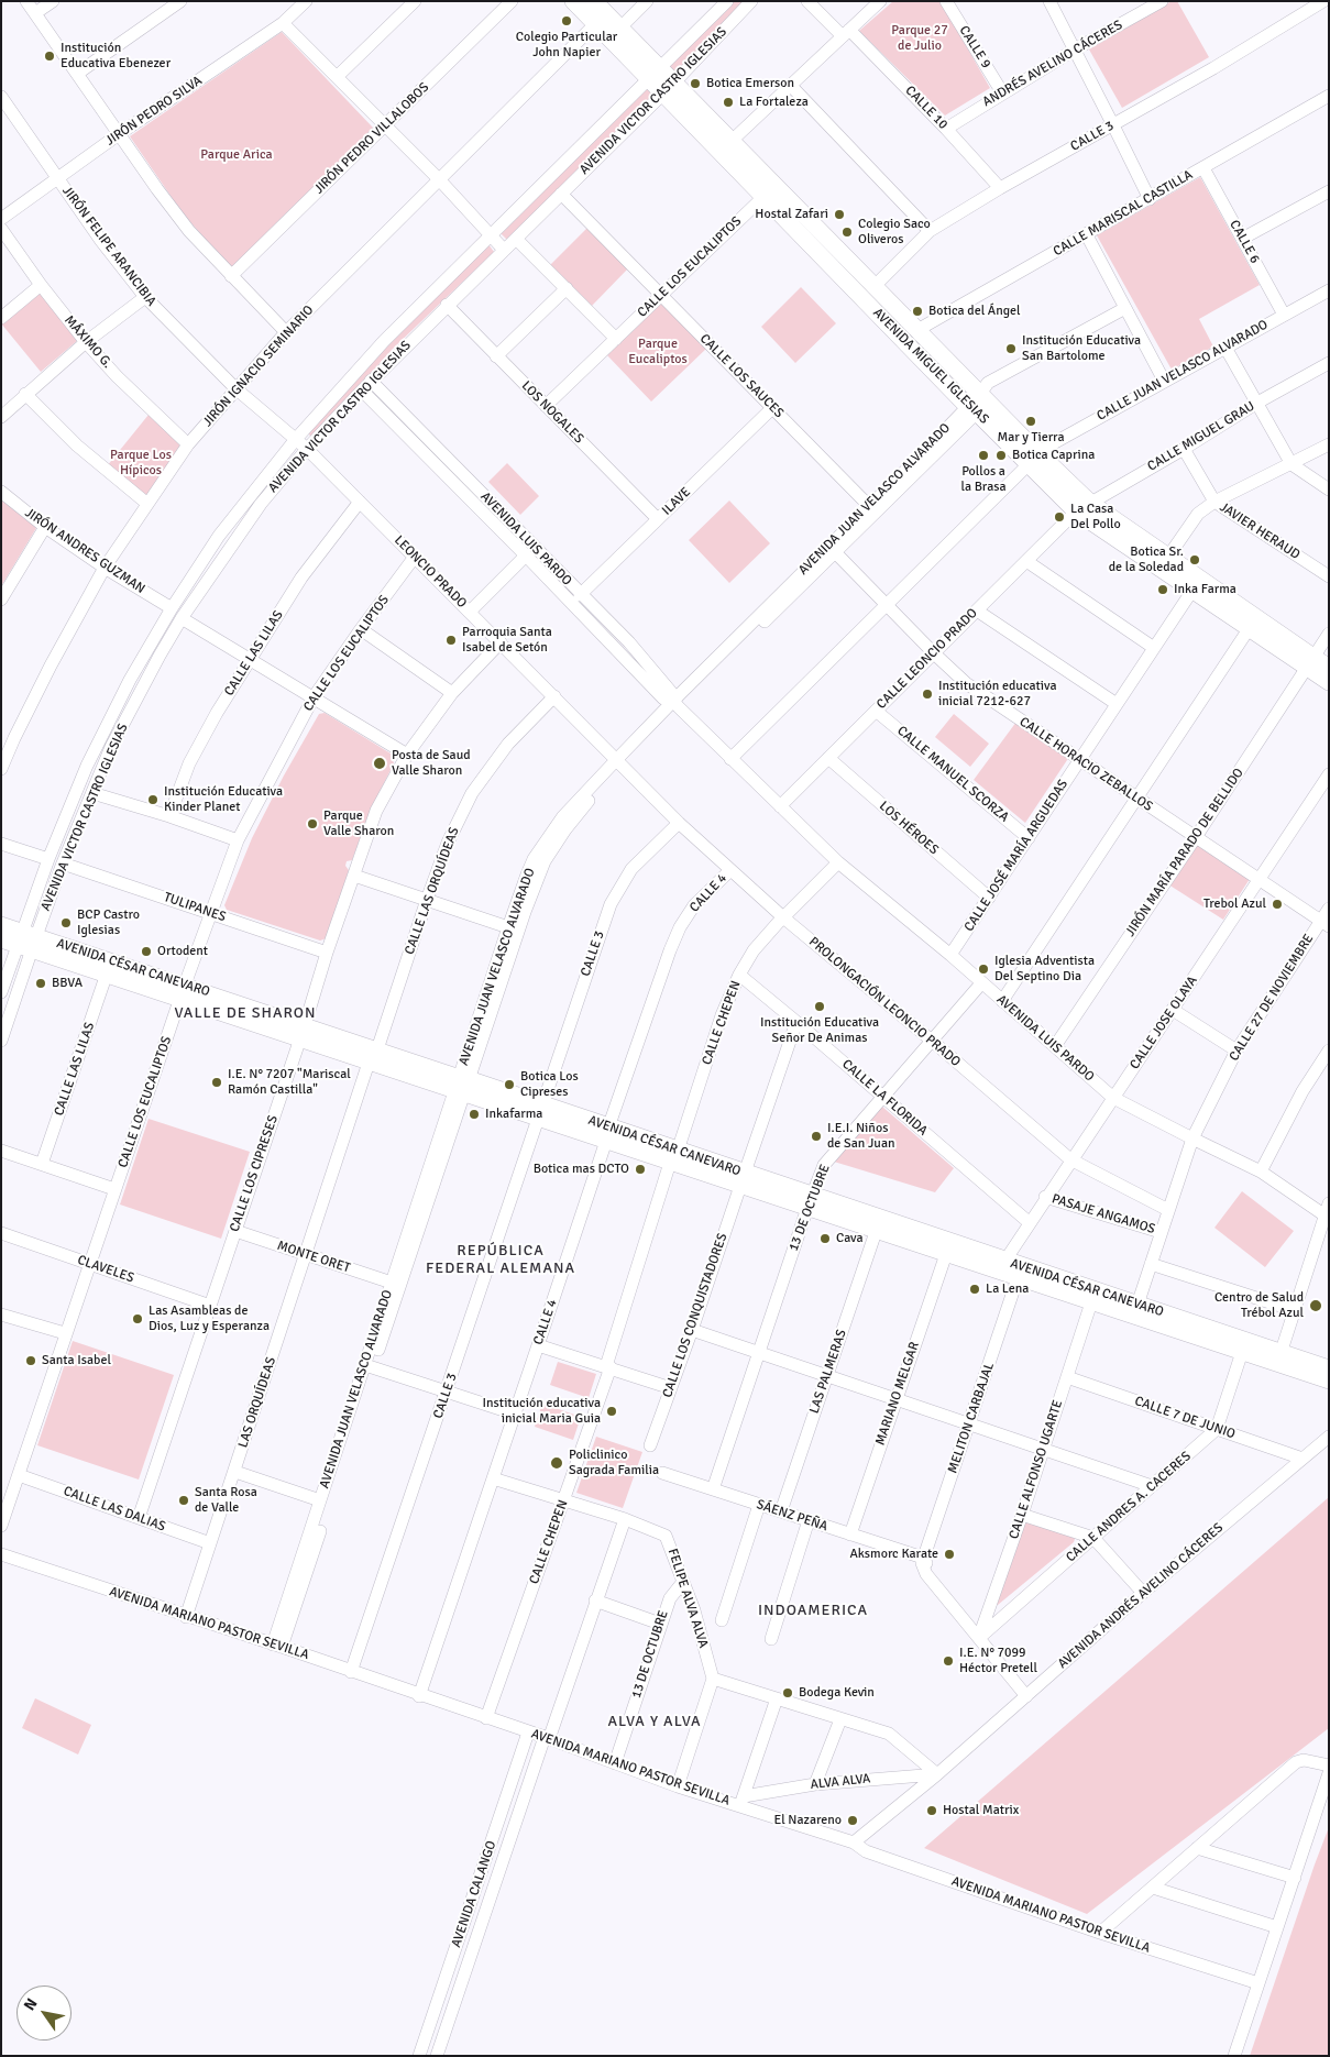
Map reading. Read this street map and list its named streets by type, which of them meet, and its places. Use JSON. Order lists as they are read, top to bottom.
{
  "streets": {
    "main road": ["AVENIDA MIGUEL IGLESIAS", "AVENIDA CÉSAR CANEVARO"],
    "street": [
      "CALLE 9",
      "ANDRÉS AVELINO CÁCERES",
      "AVENIDA VICTOR CASTRO IGLESIAS",
      "CALLE 10",
      "JIRÓN PEDRO SILVA",
      "CALLE 3",
      "JIRÓN PEDRO VILLALOBOS",
      "CALLE MARISCAL CASTILLA",
      "CALLE 6",
      "JIRÓN FELIPE ARANCIBIA",
      "CALLE LOS EUCALIPTOS",
      "MÁXIMO G.",
      "JIRÓN IGNACIO SEMINARIO",
      "CALLE JUAN VELASCO ALVARADO",
      "CALLE LOS SAUCES",
      "LOS NOGALES",
      "CALLE MIGUEL GRAU",
      "AVENIDA JUAN VELASCO ALVARADO",
      "ILAVE",
      "JAVIER HERAUD",
      "AVENIDA LUIS PARDO",
      "JIRÓN ANDRES GUZMAN",
      "LEONCIO PRADO",
      "CALLE LAS LILAS",
      "CALLE LEONCIO PRADO",
      "CALLE HORACIO ZEBALLOS",
      "CALLE MANUEL SCORZA",
      "LOS HÉROES",
      "JIRÓN MARÍA PARADO DE BELLIDO",
      "CALLE JOSÉ MARÍA ARGUEDAS",
      "CALLE LAS ORQUÍDEAS",
      "CALLE 4",
      "TULIPANES",
      "CALLE 27 DE NOVIEMBRE",
      "PROLONGACIÓN LEONCIO PRADO",
      "CALLE CHEPEN",
      "CALLE JOSE OLAYA",
      "CALLE LA FLORIDA",
      "CALLE LOS CIPRESES",
      "13 DE OCTUBRE",
      "PASAJE ANGAMOS",
      "MONTE ORET",
      "CLAVELES",
      "CALLE LOS CONQUISTADORES",
      "LAS PALMERAS",
      "MARIANO MELGAR",
      "LAS ORQUÍDEAS",
      "MELITON CARBAJAL",
      "CALLE 7 DE JUNIO",
      "CALLE ALFONSO UGARTE",
      "CALLE ANDRES A. CACERES",
      "CALLE LAS DALIAS",
      "SÁENZ PEÑA",
      "AVENIDA ANDRÉS AVELINO CÁCERES",
      "FELIPE ALVA ALVA",
      "AVENIDA MARIANO PASTOR SEVILLA",
      "ALVA ALVA",
      "AVENIDA CALANGO"
    ]
  },
  "crossings": [
    ["CALLE 9", "ANDRÉS AVELINO CÁCERES"],
    ["ANDRÉS AVELINO CÁCERES", "CALLE 10"],
    ["AVENIDA VICTOR CASTRO IGLESIAS", "JIRÓN FELIPE ARANCIBIA"],
    ["AVENIDA VICTOR CASTRO IGLESIAS", "AVENIDA MIGUEL IGLESIAS"],
    ["AVENIDA VICTOR CASTRO IGLESIAS", "CALLE LOS SAUCES"],
    ["AVENIDA VICTOR CASTRO IGLESIAS", "LOS NOGALES"],
    ["AVENIDA VICTOR CASTRO IGLESIAS", "AVENIDA LUIS PARDO"],
    ["AVENIDA VICTOR CASTRO IGLESIAS", "JIRÓN ANDRES GUZMAN"],
    ["AVENIDA VICTOR CASTRO IGLESIAS", "LEONCIO PRADO"],
    ["AVENIDA VICTOR CASTRO IGLESIAS", "TULIPANES"],
    ["AVENIDA VICTOR CASTRO IGLESIAS", "AVENIDA CÉSAR CANEVARO"],
    ["CALLE 10", "CALLE 3"],
    ["JIRÓN PEDRO SILVA", "JIRÓN FELIPE ARANCIBIA"],
    ["CALLE 3", "AVENIDA MIGUEL IGLESIAS"],
    ["CALLE 3", "AVENIDA CÉSAR CANEVARO"],
    ["CALLE 3", "PROLONGACIÓN LEONCIO PRADO"],
    ["CALLE 3", "AVENIDA MARIANO PASTOR SEVILLA"],
    ["CALLE MARISCAL CASTILLA", "CALLE 6"],
    ["CALLE MARISCAL CASTILLA", "AVENIDA MIGUEL IGLESIAS"],
    ["CALLE 6", "CALLE JUAN VELASCO ALVARADO"],
    ["JIRÓN FELIPE ARANCIBIA", "JIRÓN IGNACIO SEMINARIO"],
    ["JIRÓN FELIPE ARANCIBIA", "LEONCIO PRADO"],
    ["CALLE LOS EUCALIPTOS", "AVENIDA MIGUEL IGLESIAS"],
    ["CALLE LOS EUCALIPTOS", "CALLE LOS SAUCES"],
    ["CALLE LOS EUCALIPTOS", "LOS NOGALES"],
    ["CALLE LOS EUCALIPTOS", "LEONCIO PRADO"],
    ["CALLE LOS EUCALIPTOS", "TULIPANES"],
    ["CALLE LOS EUCALIPTOS", "AVENIDA CÉSAR CANEVARO"],
    ["CALLE LOS EUCALIPTOS", "CLAVELES"],
    ["CALLE LOS EUCALIPTOS", "CALLE LAS DALIAS"],
    ["MÁXIMO G.", "JIRÓN IGNACIO SEMINARIO"],
    ["JIRÓN IGNACIO SEMINARIO", "AVENIDA MIGUEL IGLESIAS"],
    ["JIRÓN IGNACIO SEMINARIO", "JIRÓN ANDRES GUZMAN"],
    ["AVENIDA MIGUEL IGLESIAS", "CALLE JUAN VELASCO ALVARADO"],
    ["AVENIDA MIGUEL IGLESIAS", "CALLE MIGUEL GRAU"],
    ["AVENIDA MIGUEL IGLESIAS", "AVENIDA JUAN VELASCO ALVARADO"],
    ["AVENIDA MIGUEL IGLESIAS", "CALLE LEONCIO PRADO"],
    ["AVENIDA MIGUEL IGLESIAS", "JIRÓN MARÍA PARADO DE BELLIDO"],
    ["AVENIDA MIGUEL IGLESIAS", "CALLE JOSÉ MARÍA ARGUEDAS"],
    ["CALLE JUAN VELASCO ALVARADO", "AVENIDA LUIS PARDO"],
    ["CALLE JUAN VELASCO ALVARADO", "CALLE HORACIO ZEBALLOS"],
    ["CALLE LOS SAUCES", "AVENIDA JUAN VELASCO ALVARADO"],
    ["CALLE LOS SAUCES", "ILAVE"],
    ["LOS NOGALES", "ILAVE"],
    ["CALLE MIGUEL GRAU", "JAVIER HERAUD"],
    ["CALLE MIGUEL GRAU", "CALLE LEONCIO PRADO"],
    ["AVENIDA JUAN VELASCO ALVARADO", "AVENIDA LUIS PARDO"],
    ["AVENIDA JUAN VELASCO ALVARADO", "LEONCIO PRADO"],
    ["AVENIDA JUAN VELASCO ALVARADO", "CALLE HORACIO ZEBALLOS"],
    ["AVENIDA JUAN VELASCO ALVARADO", "AVENIDA CÉSAR CANEVARO"],
    ["AVENIDA JUAN VELASCO ALVARADO", "PROLONGACIÓN LEONCIO PRADO"],
    ["AVENIDA JUAN VELASCO ALVARADO", "MONTE ORET"],
    ["AVENIDA JUAN VELASCO ALVARADO", "AVENIDA MARIANO PASTOR SEVILLA"],
    ["ILAVE", "AVENIDA LUIS PARDO"],
    ["AVENIDA LUIS PARDO", "CALLE LEONCIO PRADO"],
    ["AVENIDA LUIS PARDO", "JIRÓN MARÍA PARADO DE BELLIDO"],
    ["AVENIDA LUIS PARDO", "CALLE JOSÉ MARÍA ARGUEDAS"],
    ["AVENIDA LUIS PARDO", "CALLE 27 DE NOVIEMBRE"],
    ["AVENIDA LUIS PARDO", "CALLE CHEPEN"],
    ["AVENIDA LUIS PARDO", "CALLE JOSE OLAYA"],
    ["AVENIDA LUIS PARDO", "13 DE OCTUBRE"],
    ["LEONCIO PRADO", "CALLE LAS LILAS"],
    ["LEONCIO PRADO", "CALLE LAS ORQUÍDEAS"],
    ["LEONCIO PRADO", "PROLONGACIÓN LEONCIO PRADO"],
    ["LEONCIO PRADO", "CALLE LOS CIPRESES"],
    ["CALLE LAS LILAS", "AVENIDA CÉSAR CANEVARO"],
    ["CALLE LEONCIO PRADO", "CALLE HORACIO ZEBALLOS"],
    ["CALLE LEONCIO PRADO", "CALLE MANUEL SCORZA"],
    ["CALLE LEONCIO PRADO", "LOS HÉROES"],
    ["CALLE HORACIO ZEBALLOS", "JIRÓN MARÍA PARADO DE BELLIDO"],
    ["CALLE HORACIO ZEBALLOS", "CALLE JOSÉ MARÍA ARGUEDAS"],
    ["CALLE HORACIO ZEBALLOS", "CALLE 27 DE NOVIEMBRE"],
    ["CALLE HORACIO ZEBALLOS", "CALLE JOSE OLAYA"],
    ["CALLE MANUEL SCORZA", "CALLE JOSÉ MARÍA ARGUEDAS"],
    ["LOS HÉROES", "CALLE JOSÉ MARÍA ARGUEDAS"],
    ["CALLE LAS ORQUÍDEAS", "AVENIDA CÉSAR CANEVARO"],
    ["CALLE LAS ORQUÍDEAS", "LAS ORQUÍDEAS"],
    ["CALLE 4", "AVENIDA CÉSAR CANEVARO"],
    ["CALLE 4", "PROLONGACIÓN LEONCIO PRADO"],
    ["CALLE 4", "FELIPE ALVA ALVA"],
    ["CALLE 4", "AVENIDA MARIANO PASTOR SEVILLA"],
    ["TULIPANES", "CALLE LOS CIPRESES"],
    ["AVENIDA CÉSAR CANEVARO", "CALLE 27 DE NOVIEMBRE"],
    ["AVENIDA CÉSAR CANEVARO", "CALLE CHEPEN"],
    ["AVENIDA CÉSAR CANEVARO", "CALLE JOSE OLAYA"],
    ["AVENIDA CÉSAR CANEVARO", "CALLE LOS CIPRESES"],
    ["AVENIDA CÉSAR CANEVARO", "13 DE OCTUBRE"],
    ["AVENIDA CÉSAR CANEVARO", "CALLE LOS CONQUISTADORES"],
    ["AVENIDA CÉSAR CANEVARO", "LAS PALMERAS"],
    ["AVENIDA CÉSAR CANEVARO", "MARIANO MELGAR"],
    ["AVENIDA CÉSAR CANEVARO", "LAS ORQUÍDEAS"],
    ["AVENIDA CÉSAR CANEVARO", "MELITON CARBAJAL"],
    ["AVENIDA CÉSAR CANEVARO", "CALLE ALFONSO UGARTE"],
    ["CALLE 27 DE NOVIEMBRE", "PROLONGACIÓN LEONCIO PRADO"],
    ["CALLE 27 DE NOVIEMBRE", "PASAJE ANGAMOS"],
    ["PROLONGACIÓN LEONCIO PRADO", "CALLE CHEPEN"],
    ["PROLONGACIÓN LEONCIO PRADO", "CALLE JOSE OLAYA"],
    ["PROLONGACIÓN LEONCIO PRADO", "13 DE OCTUBRE"],
    ["CALLE CHEPEN", "CALLE LA FLORIDA"],
    ["CALLE CHEPEN", "FELIPE ALVA ALVA"],
    ["CALLE CHEPEN", "AVENIDA MARIANO PASTOR SEVILLA"],
    ["CALLE JOSE OLAYA", "CALLE LA FLORIDA"],
    ["CALLE JOSE OLAYA", "PASAJE ANGAMOS"],
    ["CALLE LA FLORIDA", "13 DE OCTUBRE"],
    ["CALLE LA FLORIDA", "CALLE LOS CONQUISTADORES"],
    ["CALLE LOS CIPRESES", "MONTE ORET"],
    ["CALLE LOS CIPRESES", "CLAVELES"],
    ["CALLE LOS CIPRESES", "CALLE LAS DALIAS"],
    ["13 DE OCTUBRE", "SÁENZ PEÑA"],
    ["13 DE OCTUBRE", "FELIPE ALVA ALVA"],
    ["13 DE OCTUBRE", "AVENIDA MARIANO PASTOR SEVILLA"],
    ["MONTE ORET", "LAS ORQUÍDEAS"],
    ["LAS PALMERAS", "SÁENZ PEÑA"],
    ["MARIANO MELGAR", "SÁENZ PEÑA"],
    ["LAS ORQUÍDEAS", "CALLE LAS DALIAS"],
    ["LAS ORQUÍDEAS", "AVENIDA MARIANO PASTOR SEVILLA"],
    ["MELITON CARBAJAL", "SÁENZ PEÑA"],
    ["CALLE 7 DE JUNIO", "CALLE ALFONSO UGARTE"],
    ["CALLE 7 DE JUNIO", "CALLE ANDRES A. CACERES"],
    ["CALLE 7 DE JUNIO", "AVENIDA ANDRÉS AVELINO CÁCERES"],
    ["CALLE ALFONSO UGARTE", "CALLE ANDRES A. CACERES"],
    ["AVENIDA ANDRÉS AVELINO CÁCERES", "AVENIDA MARIANO PASTOR SEVILLA"],
    ["AVENIDA ANDRÉS AVELINO CÁCERES", "ALVA ALVA"],
    ["AVENIDA MARIANO PASTOR SEVILLA", "ALVA ALVA"],
    ["AVENIDA MARIANO PASTOR SEVILLA", "AVENIDA CALANGO"]
  ],
  "districts": [
    "VALLE DE SHARON",
    "REPÚBLICA FEDERAL ALEMANA",
    "INDOAMERICA",
    "ALVA Y ALVA"
  ],
  "parks": [
    "Parque 27 de Julio",
    "Parque Arica",
    "Parque Eucaliptos",
    "Parque Los Hípicos"
  ],
  "places": [
    "Colegio Particular John Napier",
    "Institución Educativa Ebenezer",
    "Botica Emerson",
    "La Fortaleza",
    "Hostal Zafari",
    "Colegio Saco Oliveros",
    "Botica del Ángel",
    "Institución Educativa San Bartolome",
    "Mar y Tierra",
    "Pollos a la Brasa",
    "Botica Caprina",
    "La Casa Del Pollo",
    "Botica Sr. de la Soledad",
    "Inka Farma",
    "Parroquia Santa Isabel de Setón",
    "Institución educativa inicial 7212-627",
    "Posta de Saud Valle Sharon",
    "Institución Educativa Kinder Planet",
    "Parque Valle Sharon",
    "Trebol Azul",
    "BCP Castro Iglesias",
    "Ortodent",
    "Iglesia Adventista Del Septino Dia",
    "BBVA",
    "Institución Educativa Señor De Animas",
    "I.E. N° 7207 \"Mariscal Ramón Castilla\"",
    "Botica Los Cipreses",
    "Inkafarma",
    "I.E.I. Niños de San Juan",
    "Botica mas DCTO",
    "Cava",
    "La Lena",
    "Centro de Salud Trébol Azul",
    "Las Asambleas de Dios, Luz y Esperanza",
    "Santa Isabel",
    "Institución educativa inicial Maria Guia",
    "Policlinico Sagrada Familia",
    "Santa Rosa de Valle",
    "Aksmorc Karate",
    "I.E. N° 7099 Héctor Pretell",
    "Bodega Kevin",
    "Hostal Matrix",
    "El Nazareno"
  ],
  "north": "top left"
}
